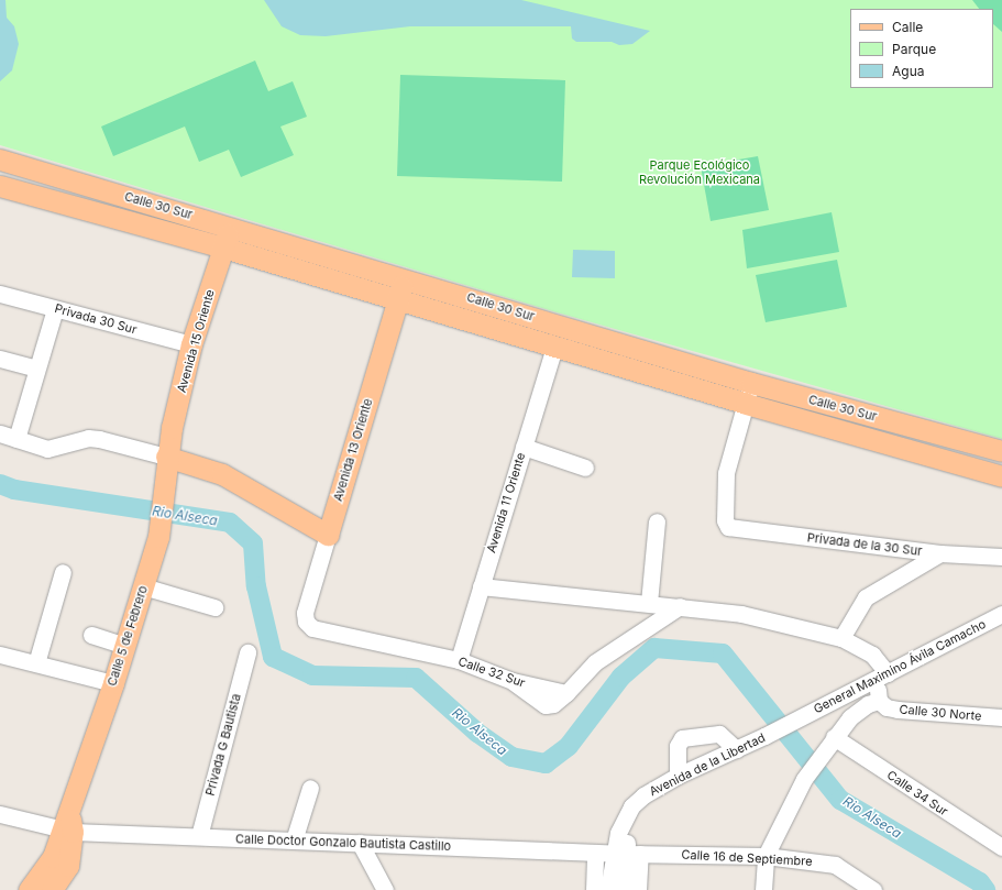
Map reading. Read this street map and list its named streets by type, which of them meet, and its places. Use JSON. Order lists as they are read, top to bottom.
{
  "streets": {
    "main road": [
      "Calle 30 Sur",
      "Avenida 15 Oriente",
      "Avenida 13 Oriente",
      "Calle 5 de Febrero"
    ],
    "street": [
      "Privada 30 Sur",
      "Avenida 11 Oriente",
      "Privada de la 30 Sur",
      "General Maximino Ávila Camacho",
      "Calle 32 Sur",
      "Calle 30 Norte",
      "Privada G Bautista",
      "Avenida de la Libertad",
      "Calle 34 Sur",
      "Calle Doctor Gonzalo Bautista Castillo",
      "Calle 16 de Septiembre"
    ]
  },
  "crossings": [
    ["Calle 30 Sur", "Avenida 15 Oriente"],
    ["Calle 30 Sur", "Avenida 13 Oriente"],
    ["Calle 30 Sur", "Avenida 11 Oriente"],
    ["Calle 30 Sur", "Privada de la 30 Sur"],
    ["Privada 30 Sur", "Avenida 15 Oriente"],
    ["Avenida 15 Oriente", "Calle 5 de Febrero"],
    ["Avenida 13 Oriente", "Calle 32 Sur"],
    ["Avenida 11 Oriente", "Calle 32 Sur"],
    ["Calle 5 de Febrero", "Calle Doctor Gonzalo Bautista Castillo"],
    ["General Maximino Ávila Camacho", "Avenida de la Libertad"],
    ["Privada G Bautista", "Calle Doctor Gonzalo Bautista Castillo"],
    ["Avenida de la Libertad", "Calle Doctor Gonzalo Bautista Castillo"],
    ["Avenida de la Libertad", "Calle 16 de Septiembre"],
    ["Calle Doctor Gonzalo Bautista Castillo", "Calle 16 de Septiembre"]
  ],
  "water": ["Rio Alseca"],
  "parks": ["Parque Ecológico Revolución Mexicana"],
  "legend": ["Calle", "Parque", "Agua"]
}
